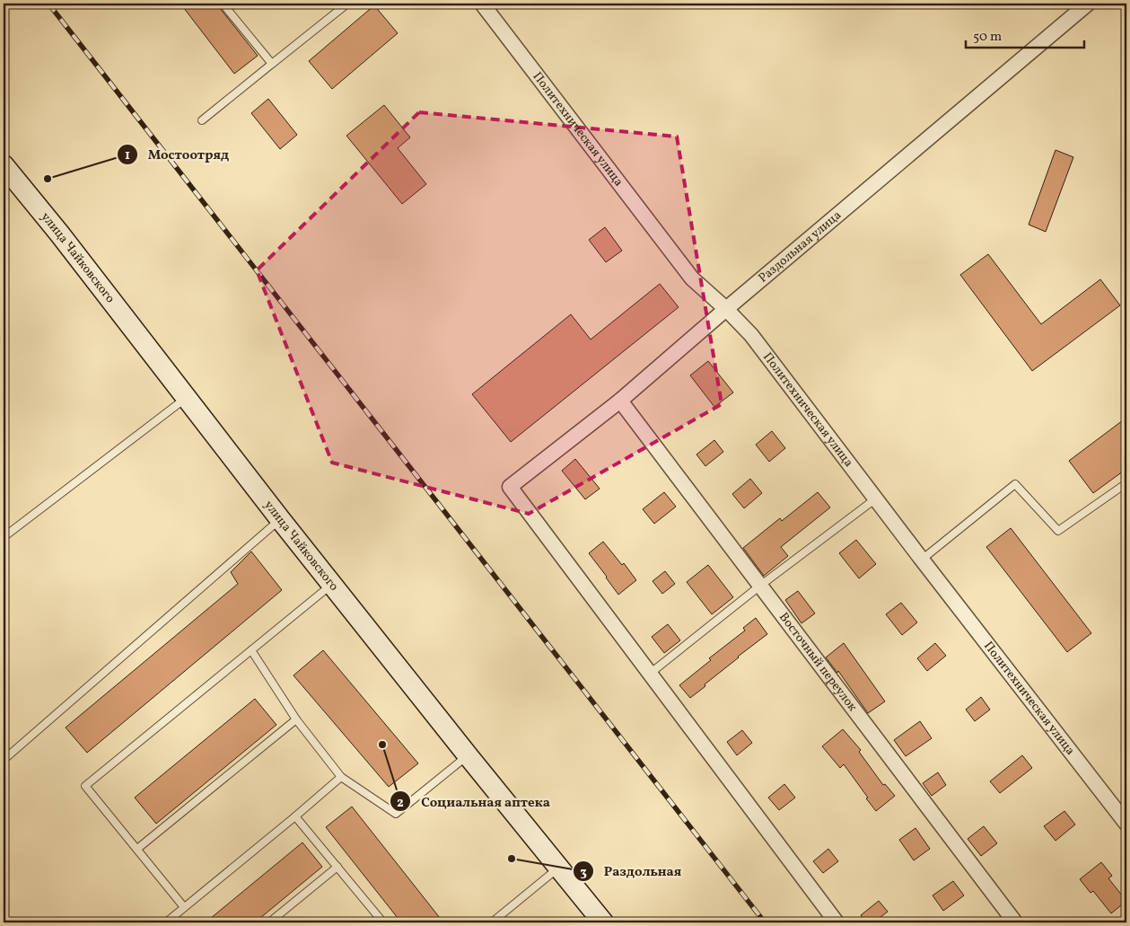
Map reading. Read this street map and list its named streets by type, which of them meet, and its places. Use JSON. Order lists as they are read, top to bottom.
{
  "streets": {
    "street": [
      "Политехническая улица",
      "Раздольная улица",
      "улица Чайковского",
      "Восточный переулок"
    ]
  },
  "crossings": [
    ["Политехническая улица", "Раздольная улица"],
    ["Раздольная улица", "Восточный переулок"]
  ],
  "places": ["Мостоотряд", "Социальная аптека", "Раздольная"],
  "scale_bar": "50 m"
}
